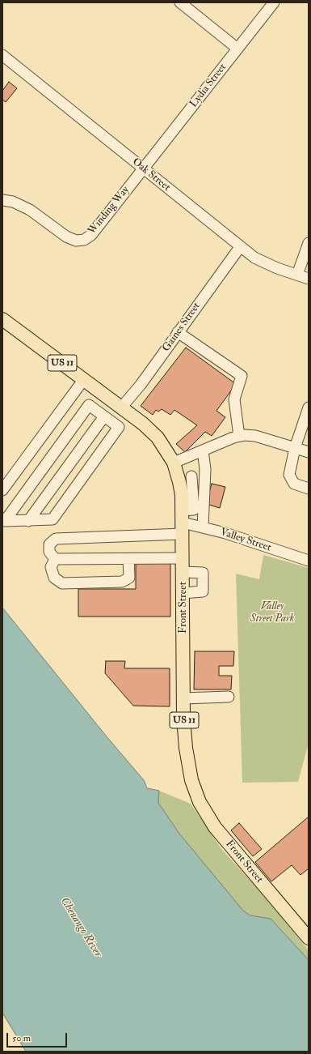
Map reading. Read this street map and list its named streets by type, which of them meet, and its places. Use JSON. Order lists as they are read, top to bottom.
{
  "streets": {
    "main road": ["US 11", "Front Street"],
    "street": [
      "Lydia Street",
      "Oak Street",
      "Winding Way",
      "Gaines Street",
      "Valley Street"
    ]
  },
  "crossings": [
    ["Lydia Street", "Oak Street"],
    ["Lydia Street", "Winding Way"],
    ["Oak Street", "Winding Way"],
    ["Oak Street", "Gaines Street"],
    ["Gaines Street", "Front Street"],
    ["Valley Street", "Front Street"]
  ],
  "water": ["Chenango River"],
  "parks": ["Valley Street Park"],
  "scale_bar": "50 m"
}
